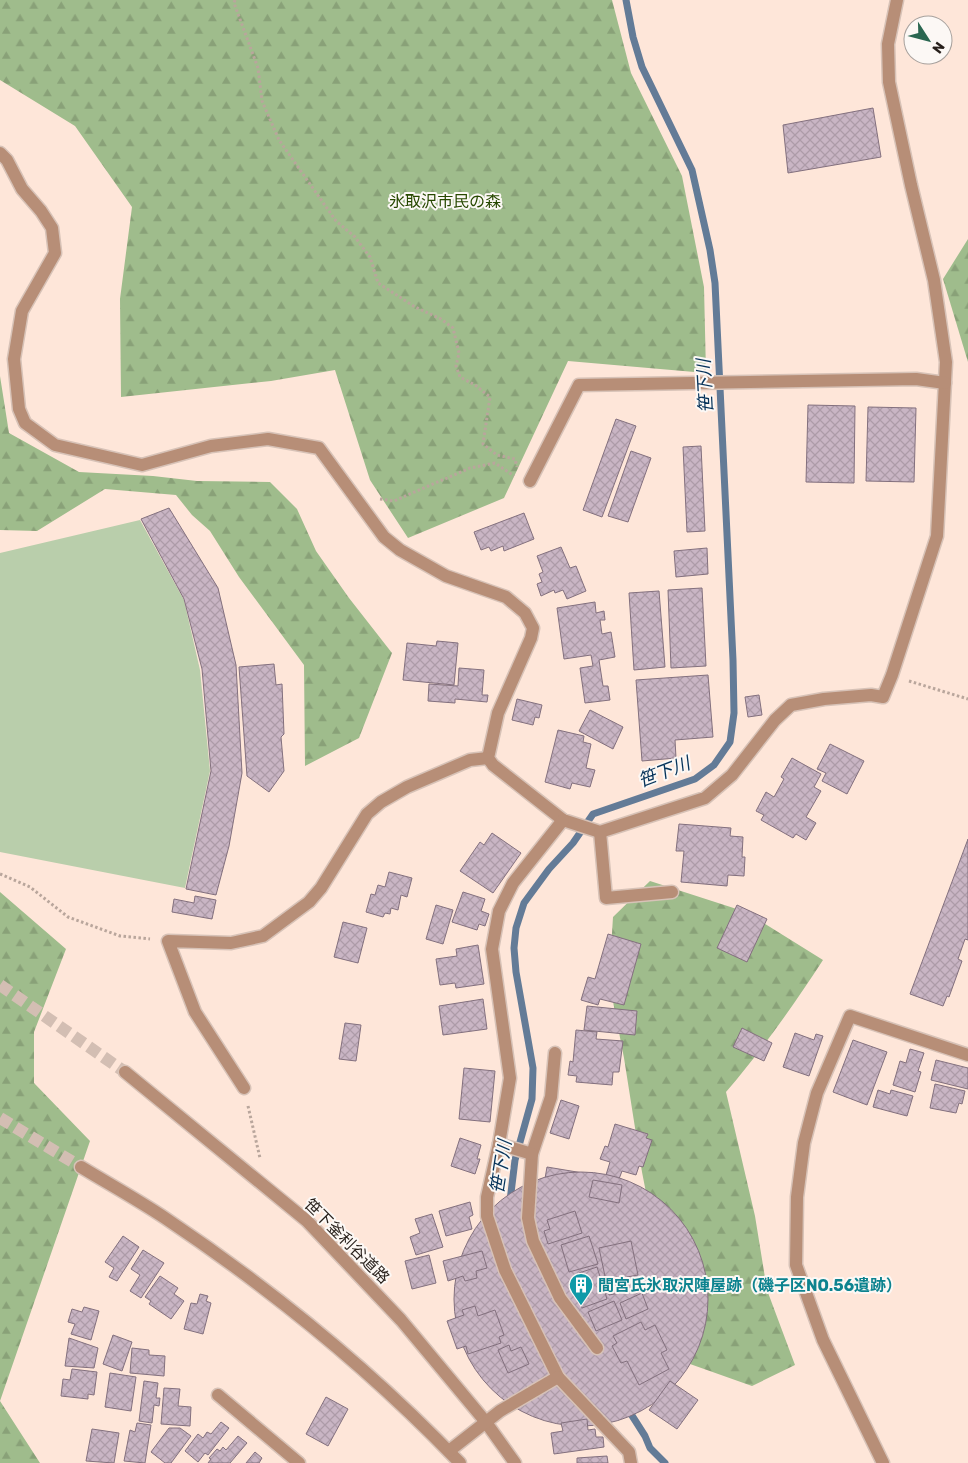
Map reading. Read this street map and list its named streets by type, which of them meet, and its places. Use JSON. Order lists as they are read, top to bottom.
{
  "streets": {
    "street": ["笹下釜利谷道路"]
  },
  "water": ["笹下川"],
  "parks": ["氷取沢市民の森"],
  "places": {
    "building": ["間宮氏氷取沢陣屋跡（磯子区NO.56遺跡）"]
  },
  "north": "bottom right"
}
